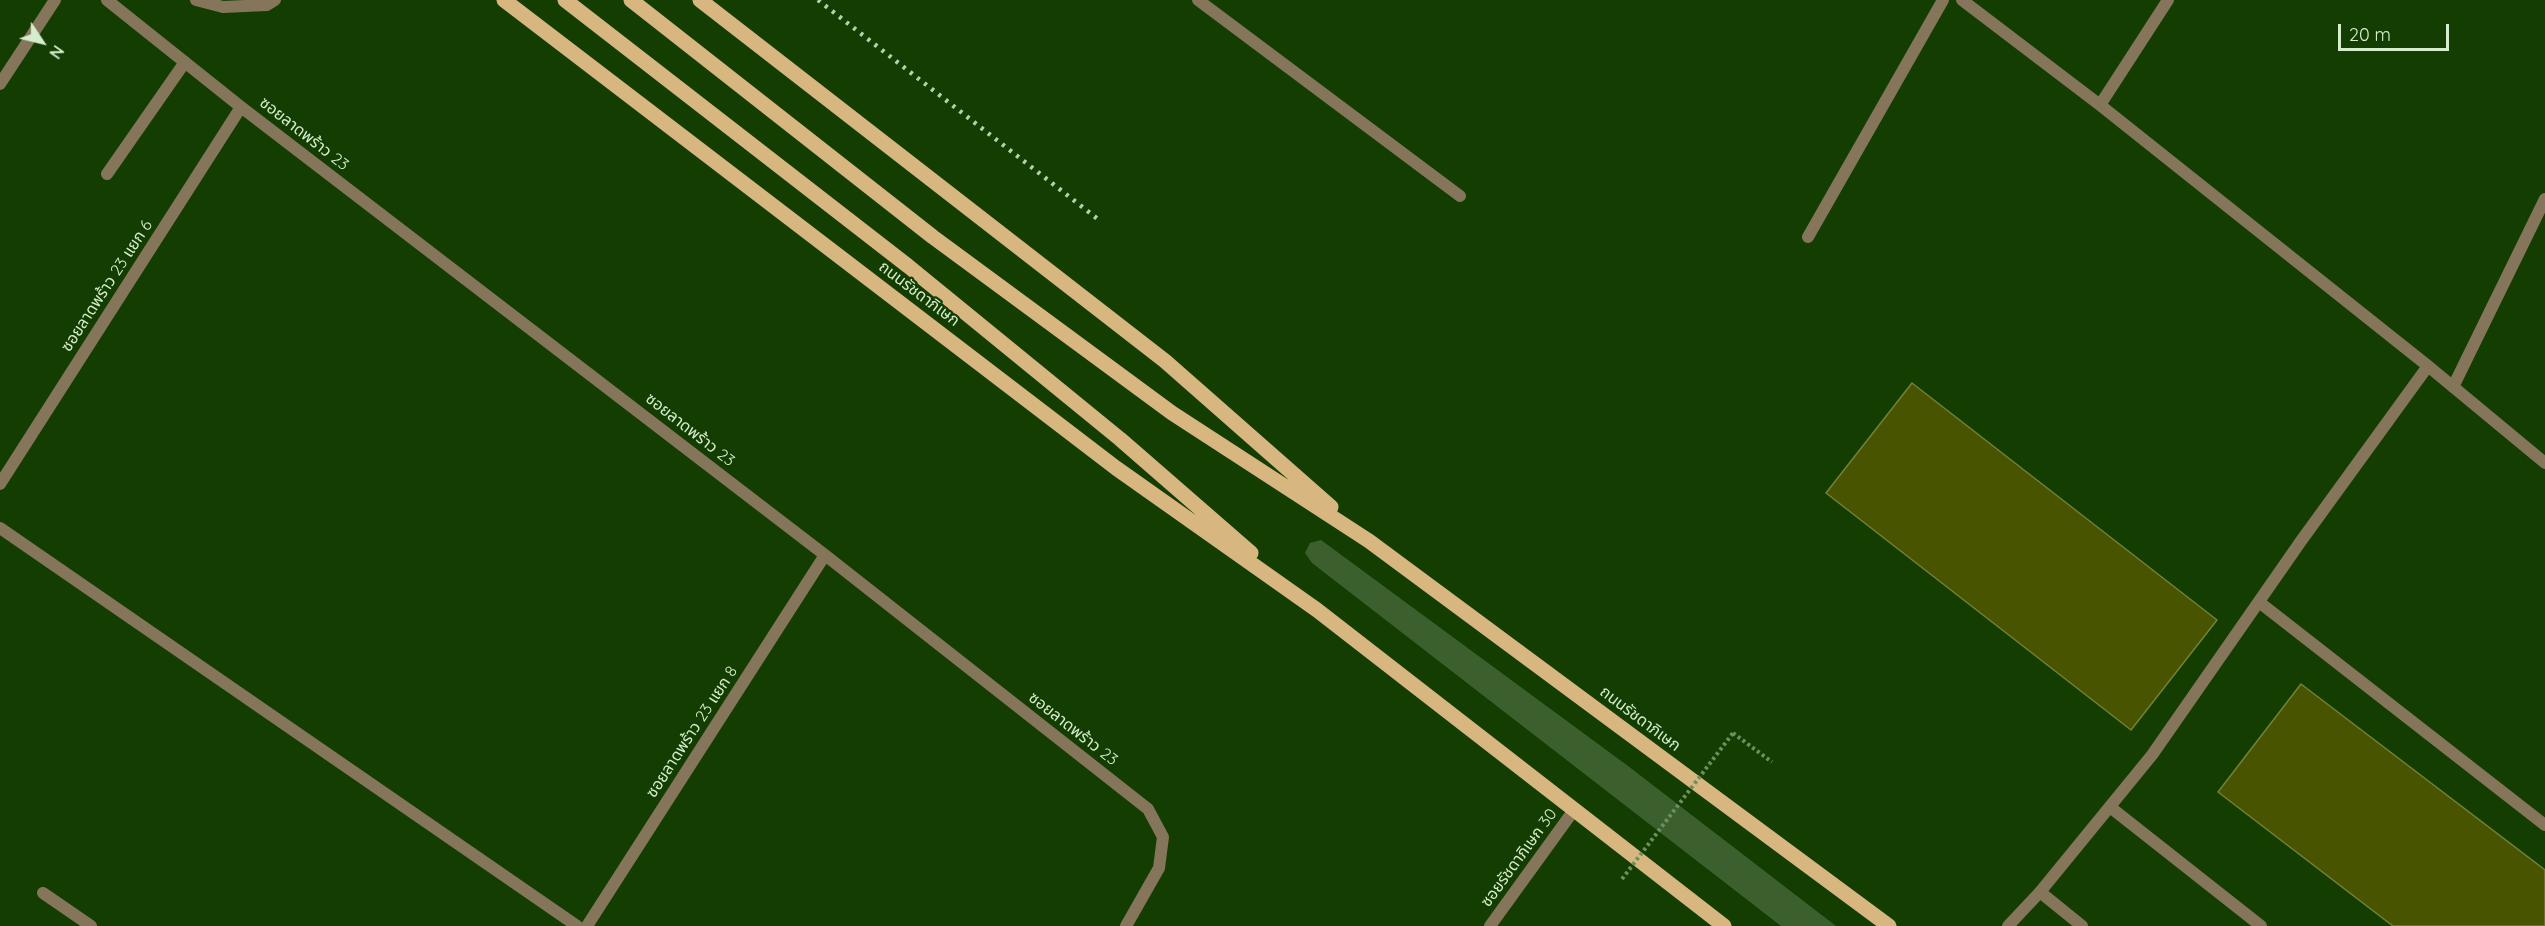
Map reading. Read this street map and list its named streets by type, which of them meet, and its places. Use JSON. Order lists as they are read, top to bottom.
{
  "streets": {
    "main road": ["ถนนรัชดาภิเษก"],
    "street": [
      "ซอยลาดพร้าว 23",
      "ซอยลาดพร้าว 23 แยก 6",
      "ซอยลาดพร้าว 23 แยก 8",
      "ซอยรัชดาภิเษก 30"
    ]
  },
  "crossings": [
    ["ซอยลาดพร้าว 23", "ซอยลาดพร้าว 23 แยก 6"],
    ["ซอยลาดพร้าว 23", "ซอยลาดพร้าว 23 แยก 8"],
    ["ถนนรัชดาภิเษก", "ซอยรัชดาภิเษก 30"]
  ],
  "scale_bar": "20 m",
  "north": "bottom right"
}
